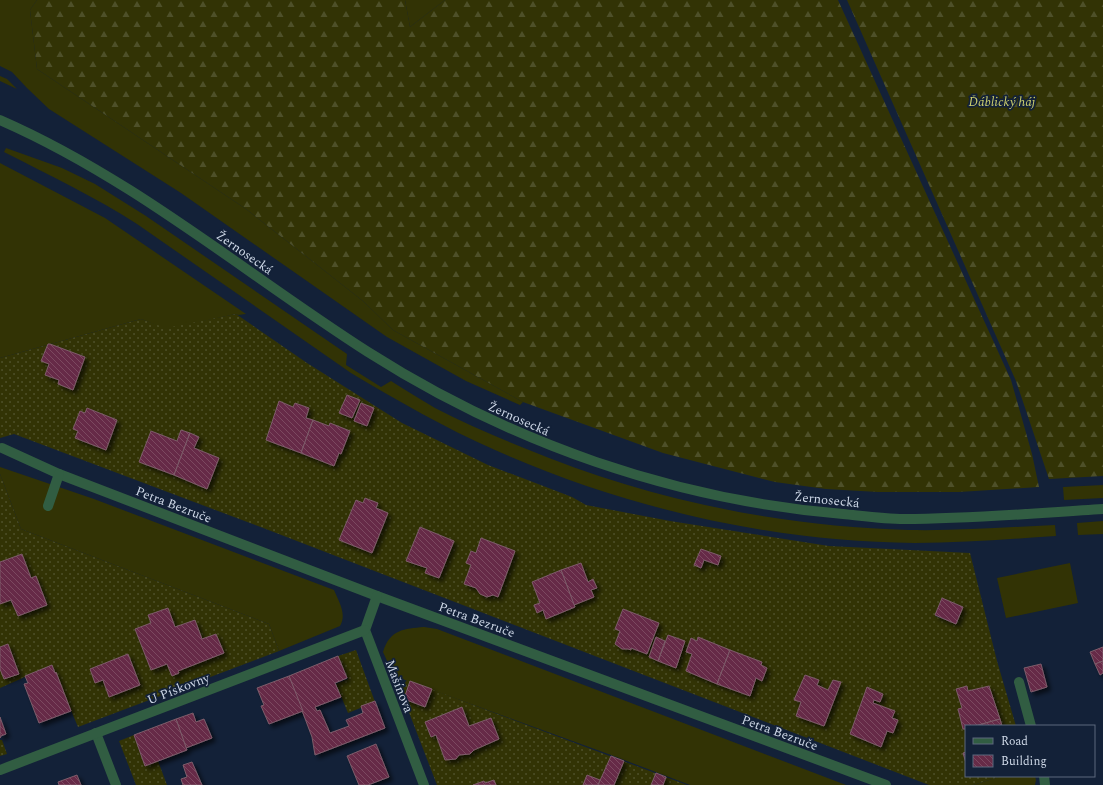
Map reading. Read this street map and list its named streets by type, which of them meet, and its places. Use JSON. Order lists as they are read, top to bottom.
{
  "streets": {
    "street": [
      "Žernosecká",
      "Petra Bezruče",
      "Mašínova",
      "U Pískovny"
    ]
  },
  "crossings": [
    ["Mašínova", "U Pískovny"]
  ],
  "parks": ["Ďáblický háj"],
  "legend": ["Road", "Building"]
}
